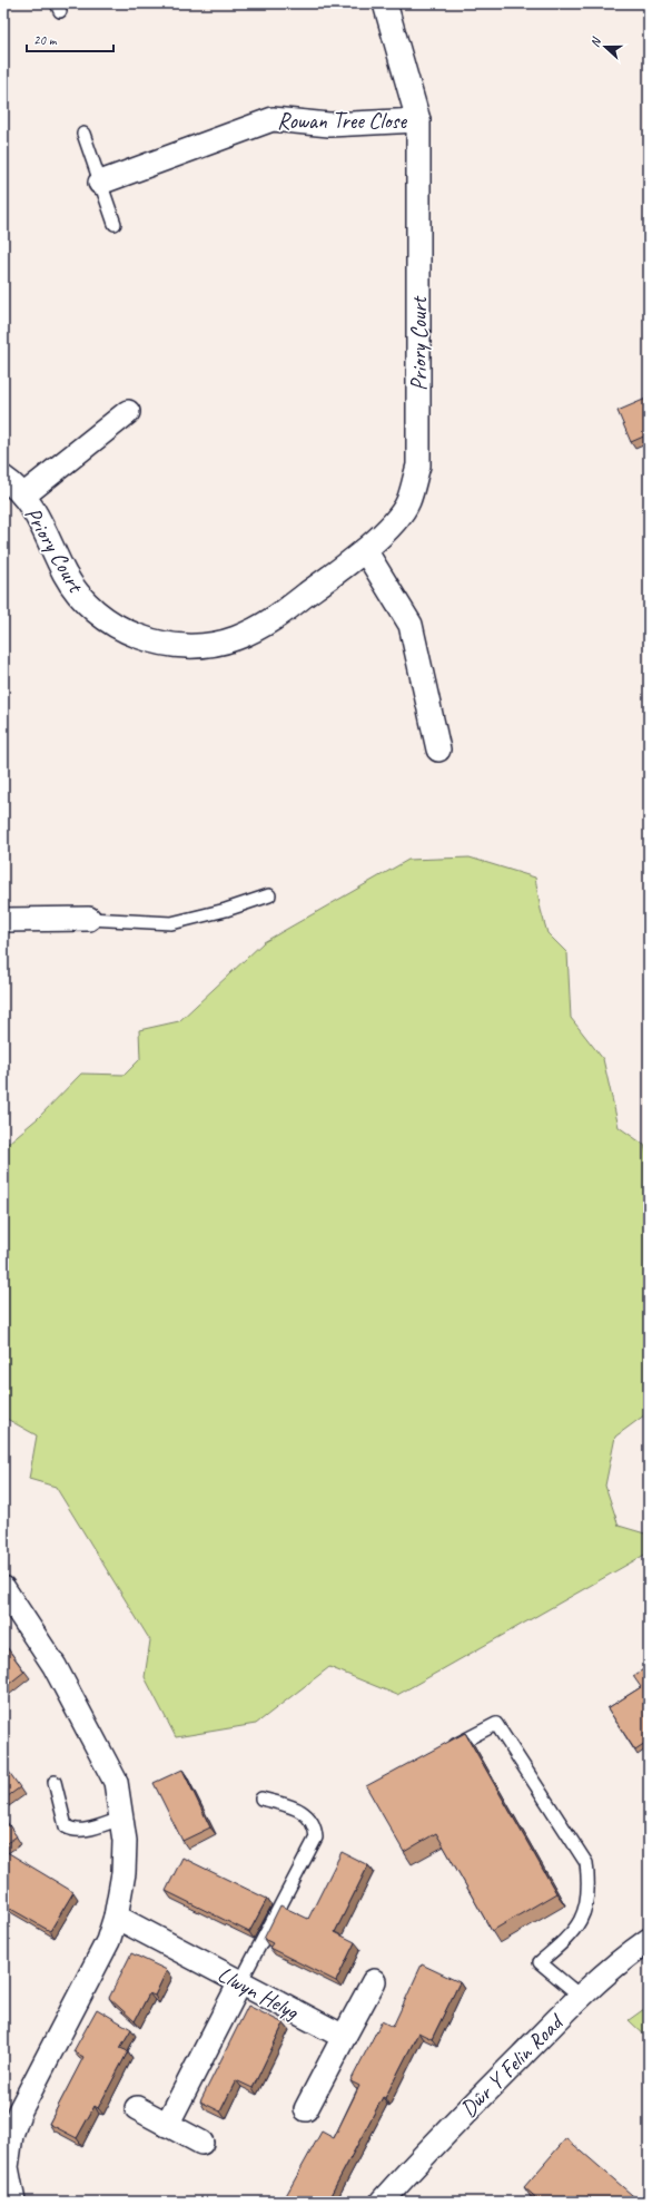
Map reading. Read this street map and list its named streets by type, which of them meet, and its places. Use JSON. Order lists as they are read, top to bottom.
{
  "streets": {
    "street": [
      "Rowan Tree Close",
      "Priory Court",
      "Llwyn Helyg",
      "Dŵr Y Felin Road"
    ]
  },
  "crossings": [
    ["Rowan Tree Close", "Priory Court"]
  ],
  "scale_bar": "20 m",
  "north": "left"
}
